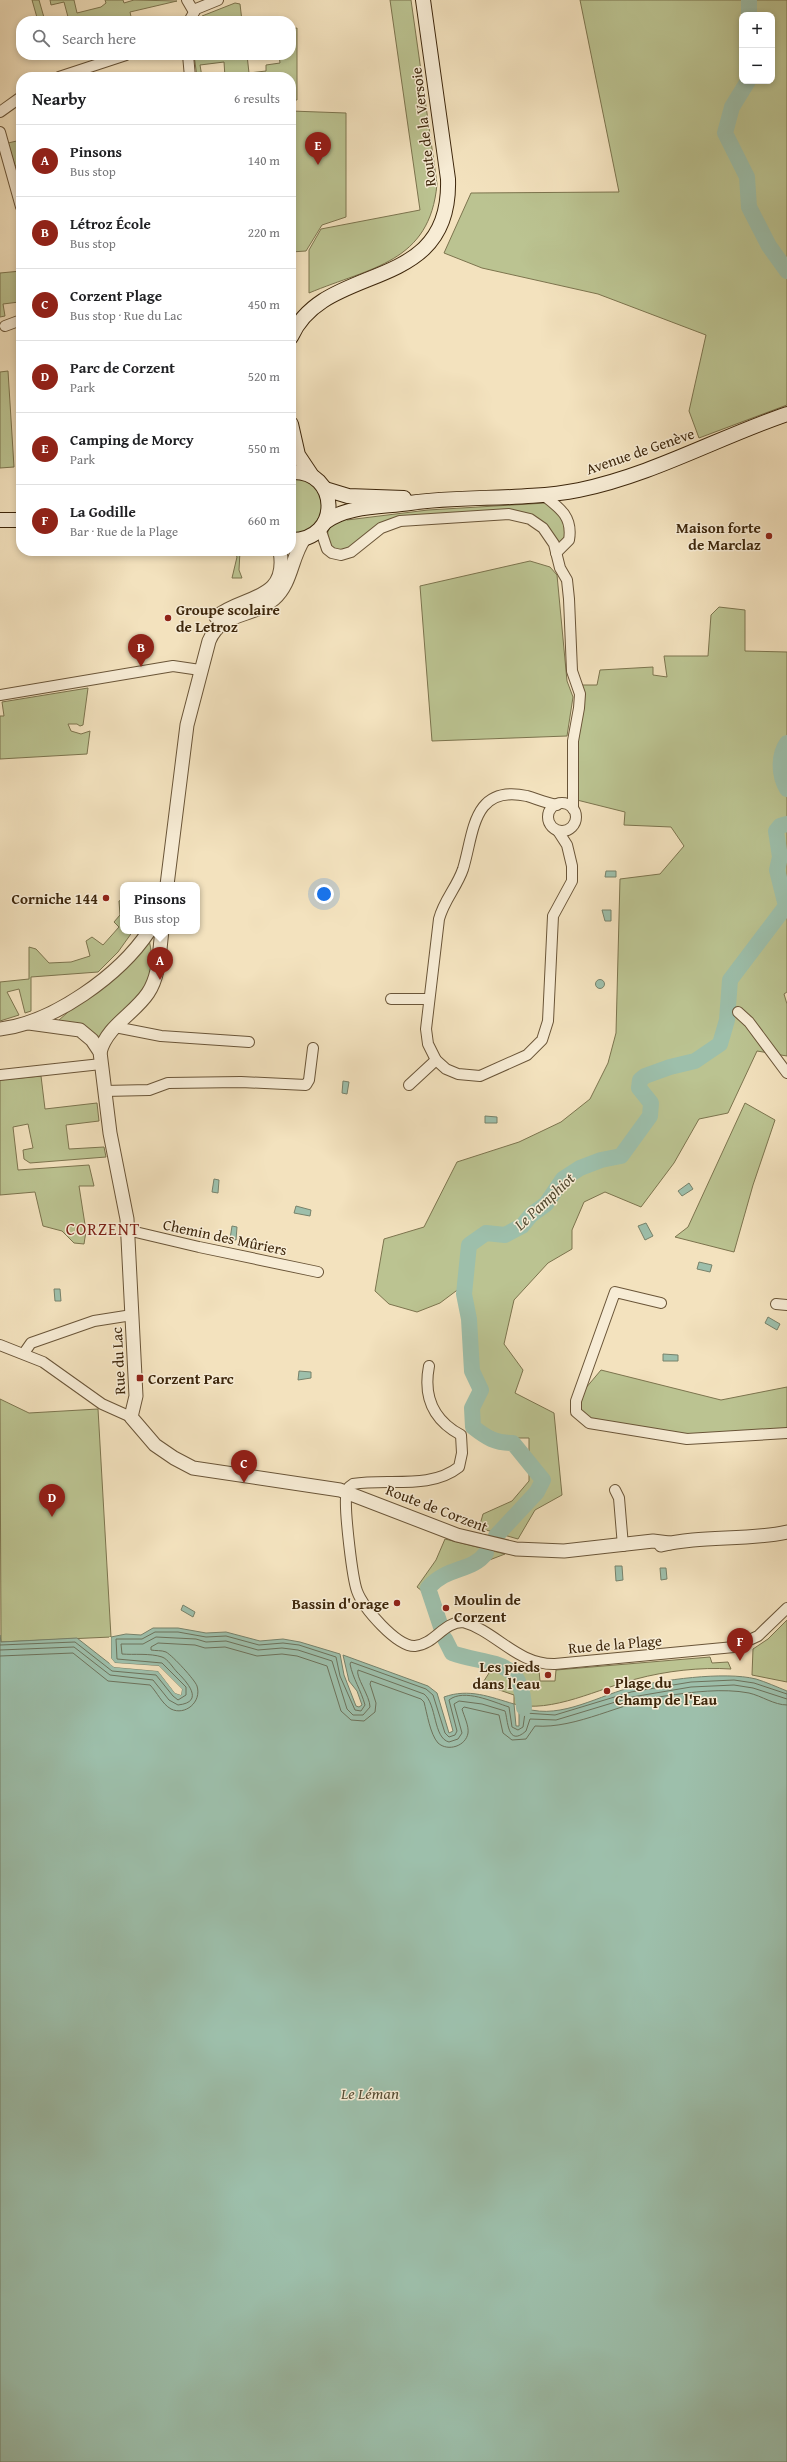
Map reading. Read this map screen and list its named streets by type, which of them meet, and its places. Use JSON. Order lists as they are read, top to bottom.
{
  "streets": {
    "main road": ["Route de la Versoie", "Avenue de Genève"],
    "street": [
      "Chemin des Mûriers",
      "Rue du Lac",
      "Route de Corzent",
      "Rue de la Plage"
    ]
  },
  "crossings": [
    ["Chemin des Mûriers", "Rue du Lac"],
    ["Route de Corzent", "Rue de la Plage"]
  ],
  "districts": ["CORZENT"],
  "water": ["Le Pamphiot", "Le Léman"],
  "places": {
    "other": [
      "Maison forte de Marclaz",
      "Groupe scolaire de Letroz",
      "Corniche 144",
      "Bassin d'orage",
      "Moulin de Corzent",
      "Les pieds dans l'eau",
      "Plage du Champ de l'Eau"
    ],
    "transit": ["Corzent Parc"]
  },
  "page": {
    "map_buttons": ["+", "−"],
    "search": "Search here",
    "heading": ["Nearby", "6 results"],
    "list": [
      {
        "mark": "A",
        "name": "Pinsons",
        "note": "Bus stop",
        "value": "140 m"
      },
      {
        "mark": "B",
        "name": "Létroz École",
        "note": "Bus stop",
        "value": "220 m"
      },
      {
        "mark": "C",
        "name": "Corzent Plage",
        "note": "Bus stop · Rue du Lac",
        "value": "450 m"
      },
      {
        "mark": "D",
        "name": "Parc de Corzent",
        "note": "Park",
        "value": "520 m"
      },
      {
        "mark": "E",
        "name": "Camping de Morcy",
        "note": "Park",
        "value": "550 m"
      },
      {
        "mark": "F",
        "name": "La Godille",
        "note": "Bar · Rue de la Plage",
        "value": "660 m"
      }
    ],
    "pins": [
      "E",
      "B",
      "A",
      "C",
      "D",
      "F"
    ],
    "popup": ["Pinsons", "Bus stop"]
  }
}
